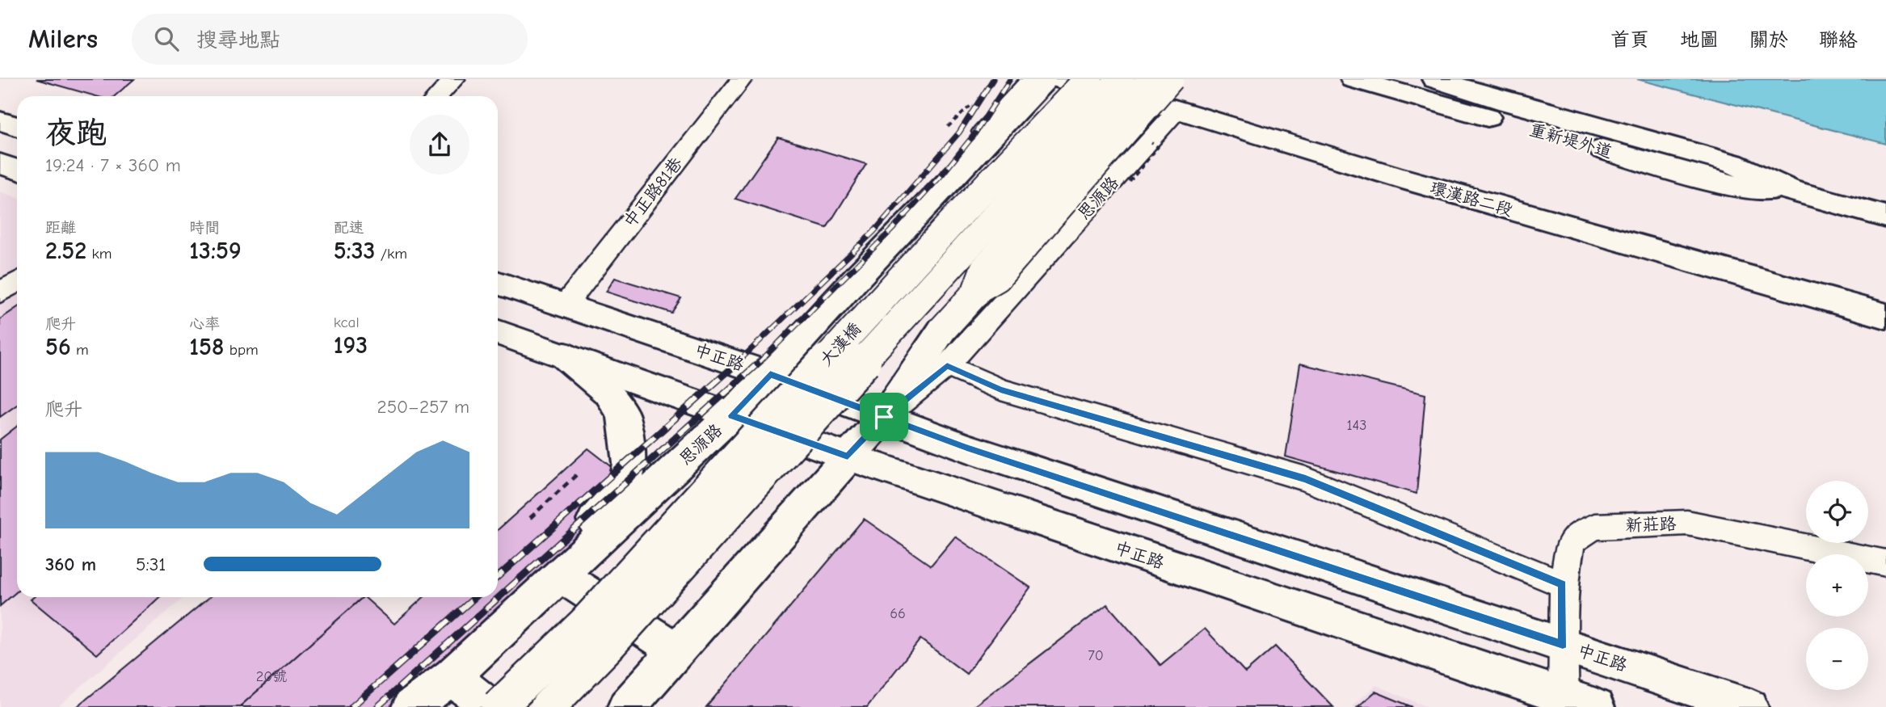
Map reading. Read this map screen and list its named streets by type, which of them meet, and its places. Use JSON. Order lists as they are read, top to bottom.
{
  "streets": {
    "main road": [
      "重新堤外道",
      "思源路",
      "環漢路二段",
      "大漢橋",
      "中正路"
    ],
    "street": ["中正路81巷", "新莊路"]
  },
  "crossings": [
    ["中正路81巷", "中正路"],
    ["思源路", "環漢路二段"],
    ["思源路", "中正路"],
    ["中正路", "新莊路"]
  ],
  "house_numbers": [
    "143",
    "66",
    "70",
    "20號"
  ],
  "page": {
    "header": "Milers",
    "search": "搜尋地點",
    "nav": [
      "首頁",
      "地圖",
      "關於",
      "聯絡"
    ],
    "heading": ["夜跑", "19:24 · 7 × 360 m"],
    "stats": [
      ["距離", "2.52 km"],
      ["時間", "13:59"],
      ["配速", "5:33 /km"],
      ["爬升", "56 m"],
      ["心率", "158 bpm"],
      ["kcal", "193"]
    ],
    "chart": ["爬升", "250–257 m"],
    "map_buttons": ["+", "−"],
    "list": [
      {
        "name": "360 m",
        "note": "5:31"
      }
    ]
  }
}
